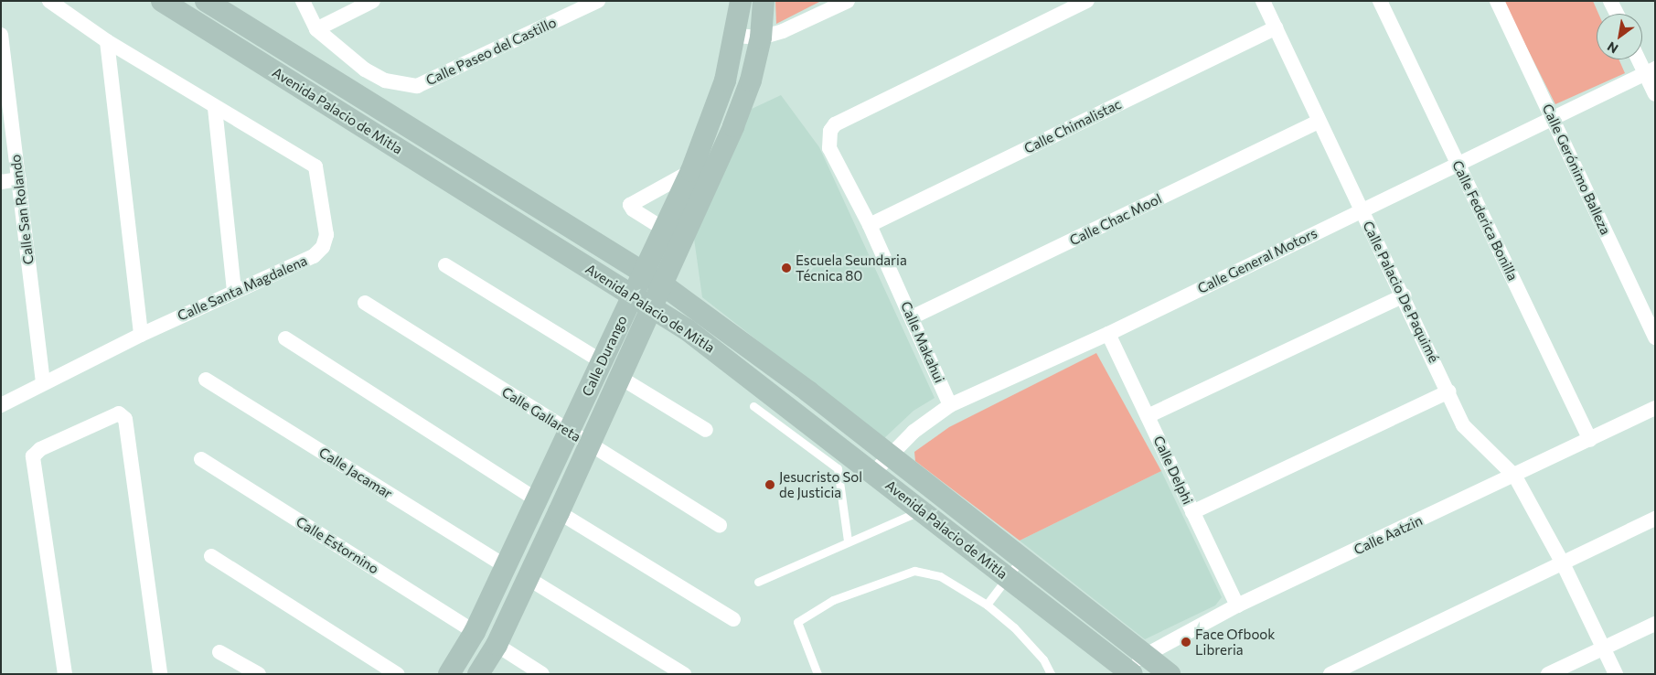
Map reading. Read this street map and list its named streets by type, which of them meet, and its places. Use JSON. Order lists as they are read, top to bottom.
{
  "streets": {
    "main road": ["Avenida Palacio de Mitla", "Calle Durango"],
    "street": [
      "Calle Paseo del Castillo",
      "Calle Chimalistac",
      "Calle Gerónimo Balleza",
      "Calle San Rolando",
      "Calle Chac Mool",
      "Calle Federica Bonilla",
      "Calle General Motors",
      "Calle Santa Magdalena",
      "Calle Palacio De Paquimé",
      "Calle Makahui",
      "Calle Gallareta",
      "Calle Delphi",
      "Calle Jacamar",
      "Calle Aatzin",
      "Calle Estornino"
    ]
  },
  "crossings": [
    ["Avenida Palacio de Mitla", "Calle General Motors"],
    ["Avenida Palacio de Mitla", "Calle Durango"],
    ["Avenida Palacio de Mitla", "Calle Aatzin"],
    ["Calle Chimalistac", "Calle Palacio De Paquimé"],
    ["Calle Chimalistac", "Calle Makahui"],
    ["Calle Gerónimo Balleza", "Calle General Motors"],
    ["Calle San Rolando", "Calle Santa Magdalena"],
    ["Calle Chac Mool", "Calle Palacio De Paquimé"],
    ["Calle Chac Mool", "Calle Makahui"],
    ["Calle Federica Bonilla", "Calle General Motors"],
    ["Calle Federica Bonilla", "Calle Aatzin"],
    ["Calle General Motors", "Calle Palacio De Paquimé"],
    ["Calle General Motors", "Calle Makahui"],
    ["Calle General Motors", "Calle Delphi"],
    ["Calle Palacio De Paquimé", "Calle Aatzin"],
    ["Calle Durango", "Calle Gallareta"],
    ["Calle Durango", "Calle Jacamar"],
    ["Calle Durango", "Calle Estornino"],
    ["Calle Delphi", "Calle Aatzin"]
  ],
  "places": ["Escuela Seundaria Técnica 80", "Jesucristo Sol de Justicia", "Face Ofbook Libreria"],
  "north": "bottom left"
}
